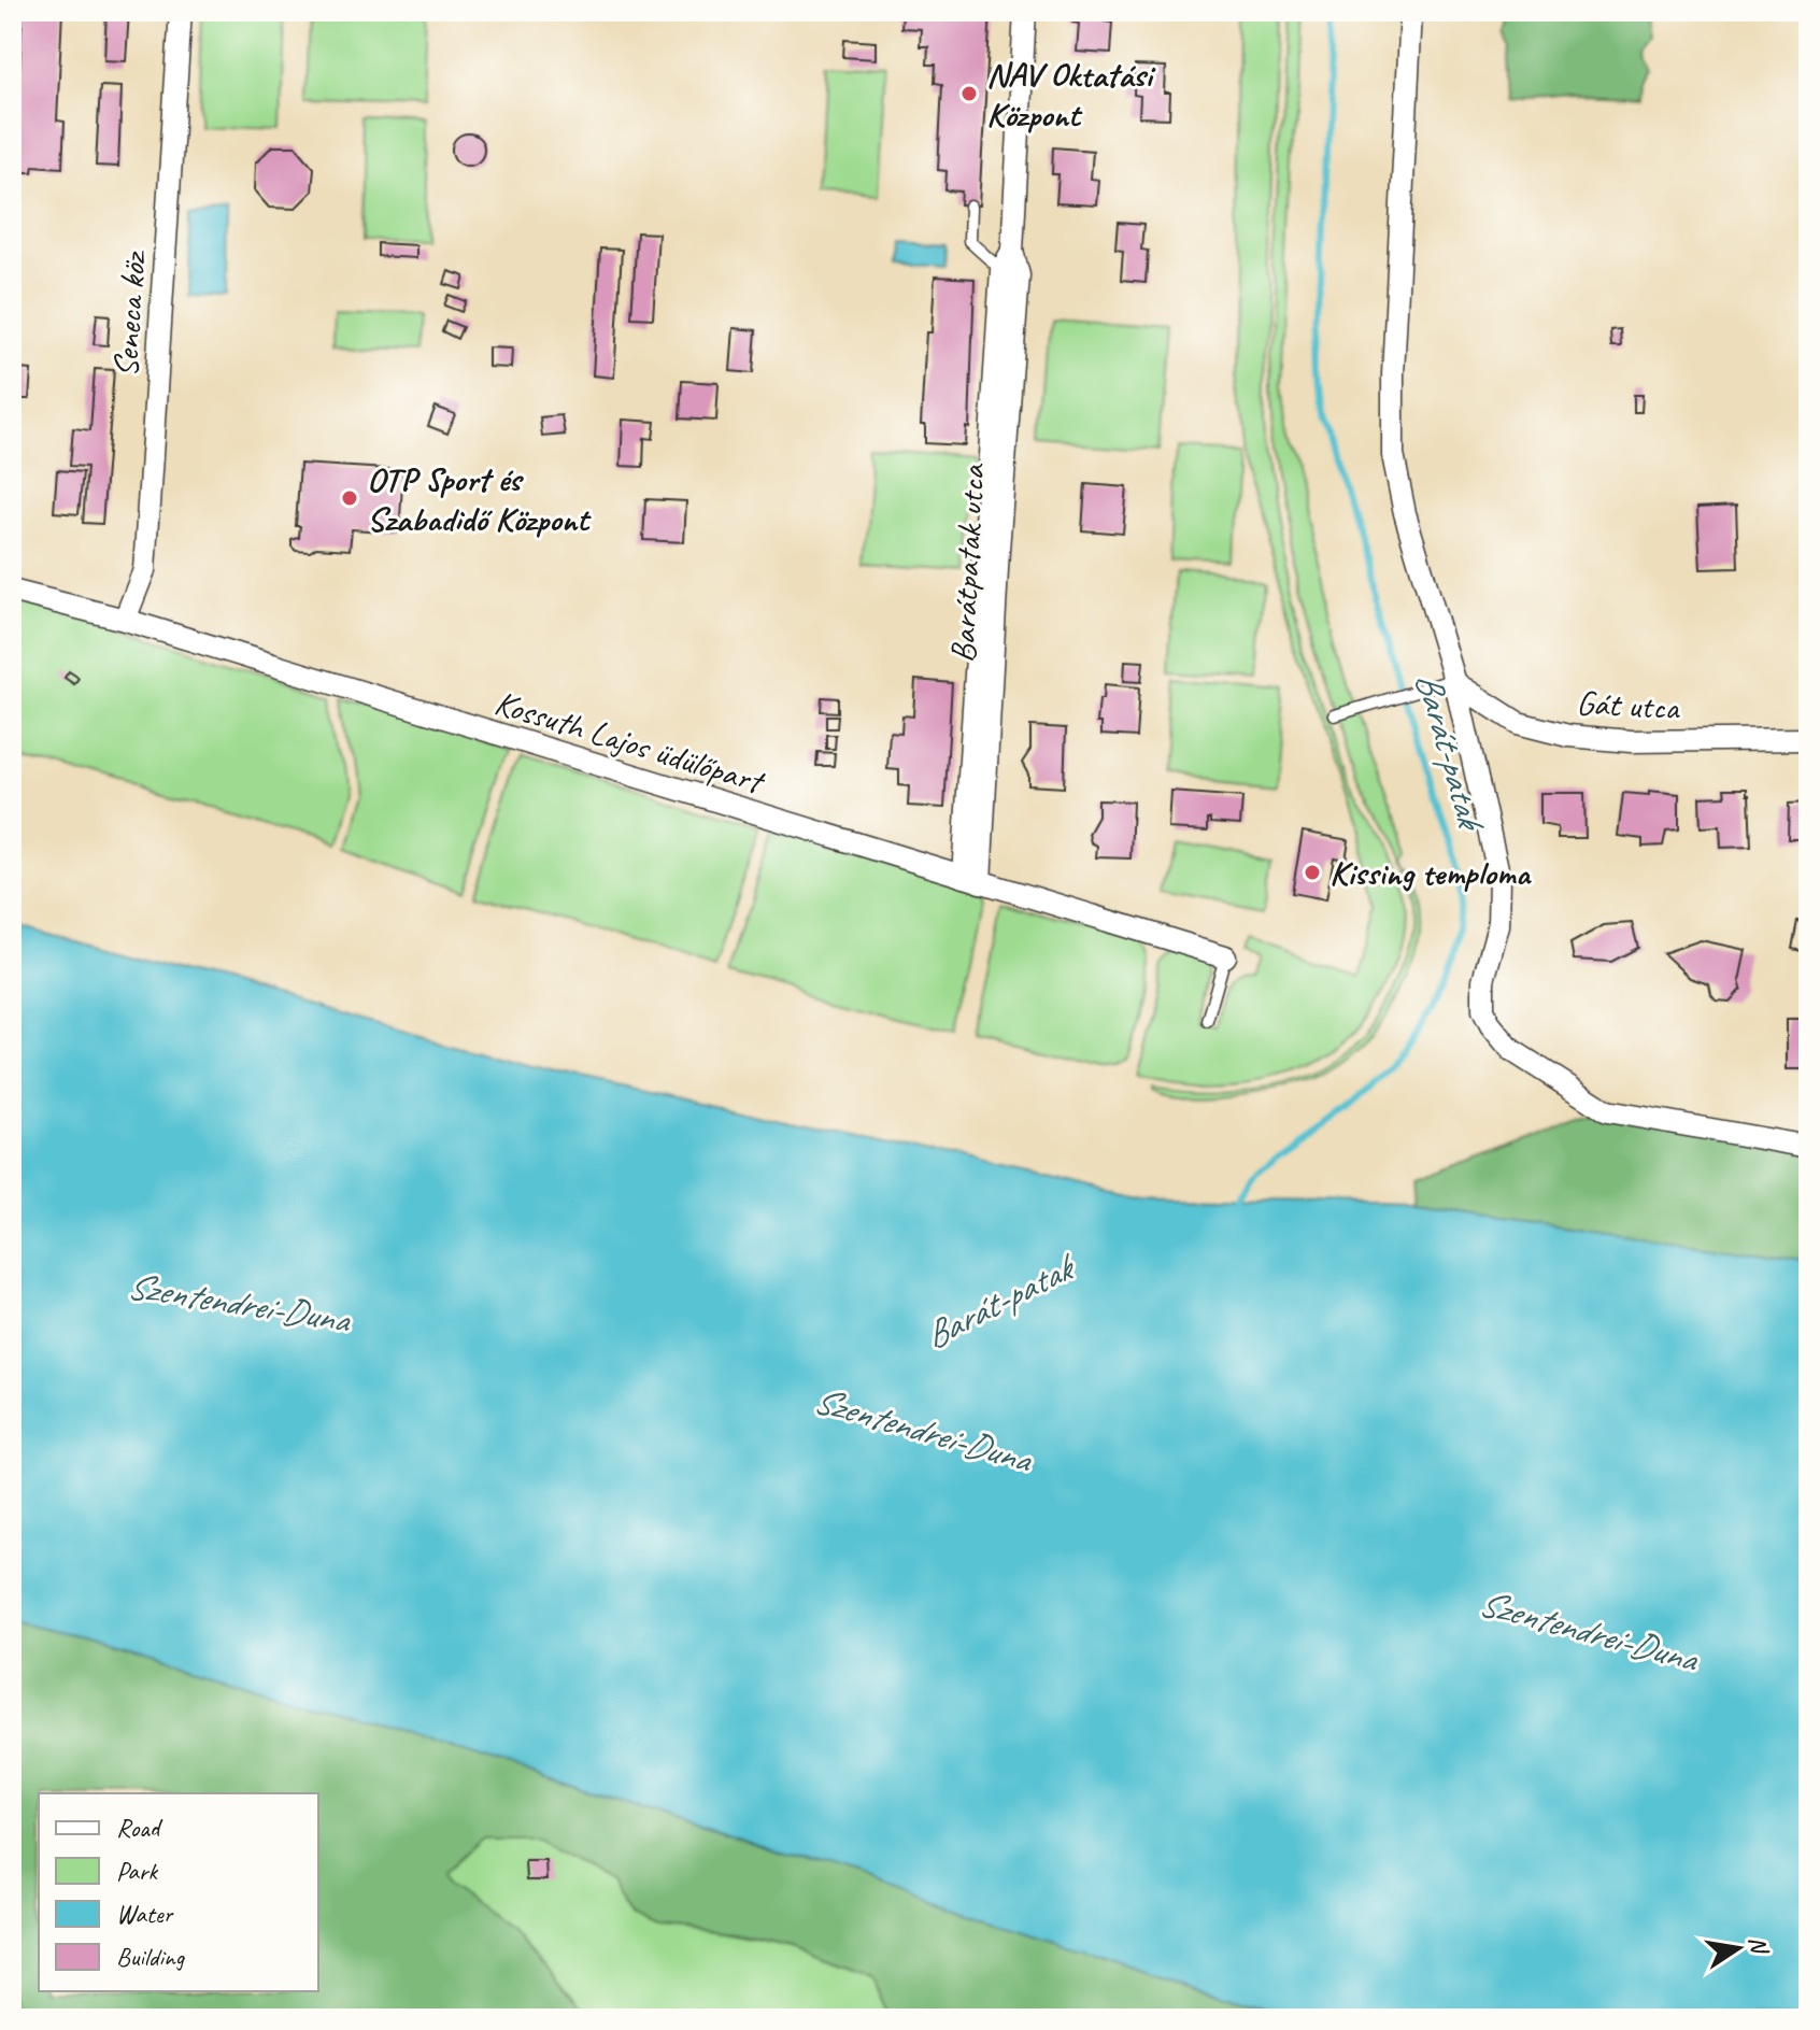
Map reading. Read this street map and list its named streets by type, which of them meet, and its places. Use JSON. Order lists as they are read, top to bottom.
{
  "streets": {
    "street": [
      "Seneca köz",
      "Barátpatak utca",
      "Gát utca",
      "Kossuth Lajos üdülőpart"
    ]
  },
  "crossings": [
    ["Seneca köz", "Kossuth Lajos üdülőpart"],
    ["Barátpatak utca", "Kossuth Lajos üdülőpart"]
  ],
  "water": ["Barát-patak", "Szentendrei-Duna"],
  "places": ["NAV Oktatási Központ", "OTP Sport és Szabadidő Központ", "Kissing temploma"],
  "legend": [
    "Road",
    "Park",
    "Water",
    "Building"
  ],
  "north": "right"
}
